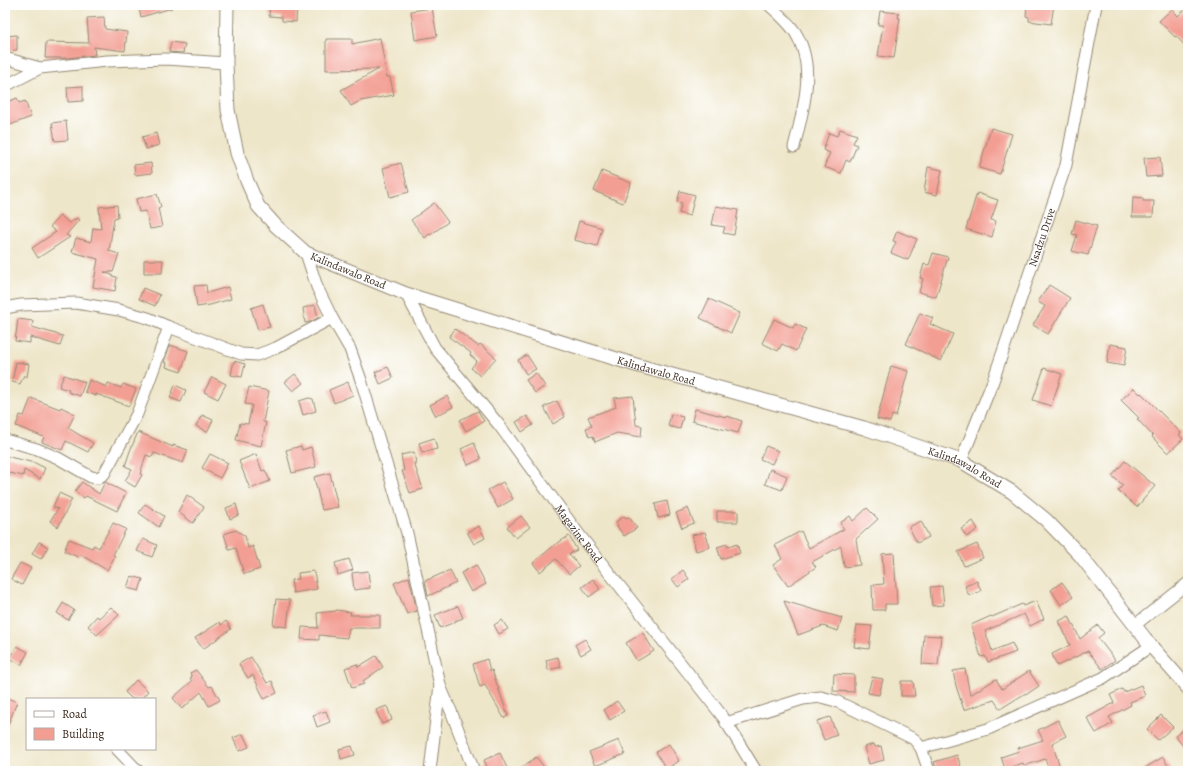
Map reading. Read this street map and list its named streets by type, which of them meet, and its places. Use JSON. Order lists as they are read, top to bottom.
{
  "streets": {
    "street": ["Nsadzu Drive", "Kalindawalo Road", "Magazine Road"]
  },
  "crossings": [
    ["Nsadzu Drive", "Kalindawalo Road"],
    ["Kalindawalo Road", "Magazine Road"]
  ],
  "legend": ["Road", "Building"]
}
